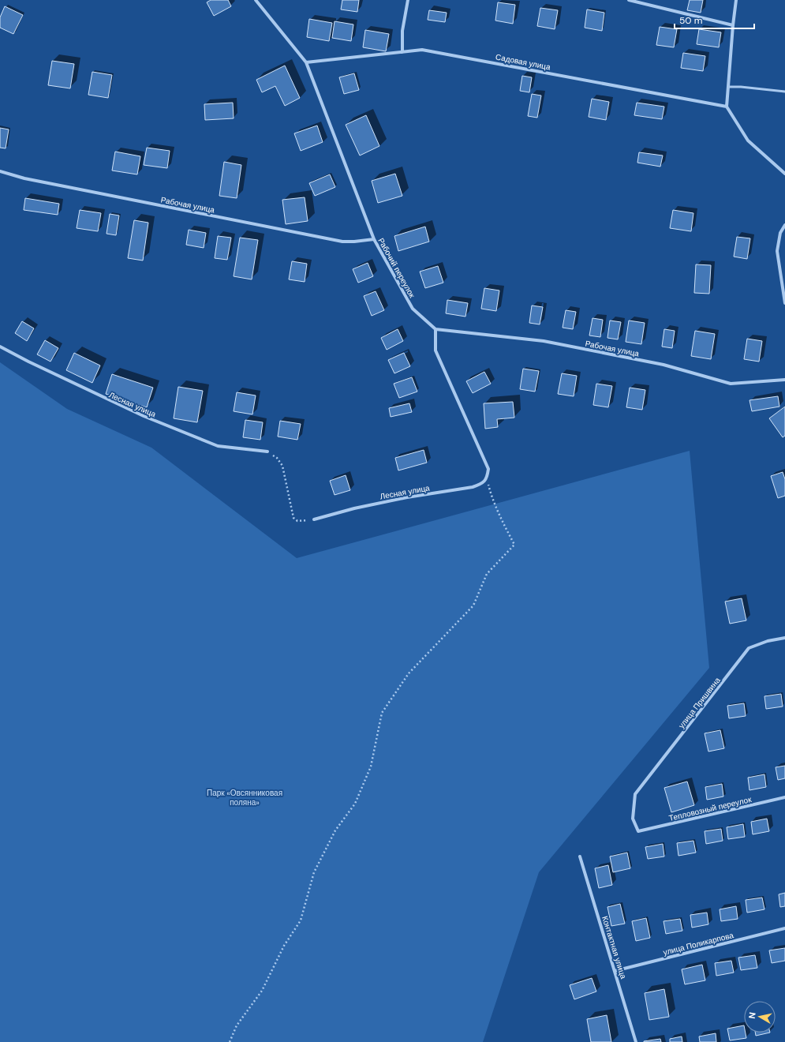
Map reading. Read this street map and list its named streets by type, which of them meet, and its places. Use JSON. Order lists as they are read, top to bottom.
{
  "streets": {
    "street": [
      "Садовая улица",
      "Рабочая улица",
      "Рабочий переулок",
      "Лесная улица",
      "улица Пришвина",
      "Тепловозный переулок",
      "улица Поликарпова",
      "Контактная улица"
    ]
  },
  "crossings": [
    ["Садовая улица", "Рабочий переулок"],
    ["Рабочая улица", "Рабочий переулок"],
    ["улица Пришвина", "Тепловозный переулок"],
    ["улица Поликарпова", "Контактная улица"]
  ],
  "parks": ["Парк «Овсянниковая поляна»"],
  "scale_bar": "50 m",
  "north": "left"
}
